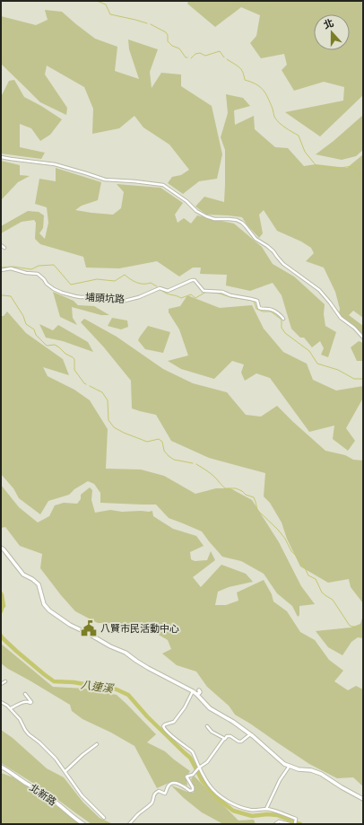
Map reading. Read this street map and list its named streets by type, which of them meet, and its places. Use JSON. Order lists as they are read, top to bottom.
{
  "streets": {
    "street": ["埔頭坑路", "北新路"]
  },
  "water": ["八連溪"],
  "places": {
    "public building": ["八賢市民活動中心"]
  },
  "north": "top"
}
